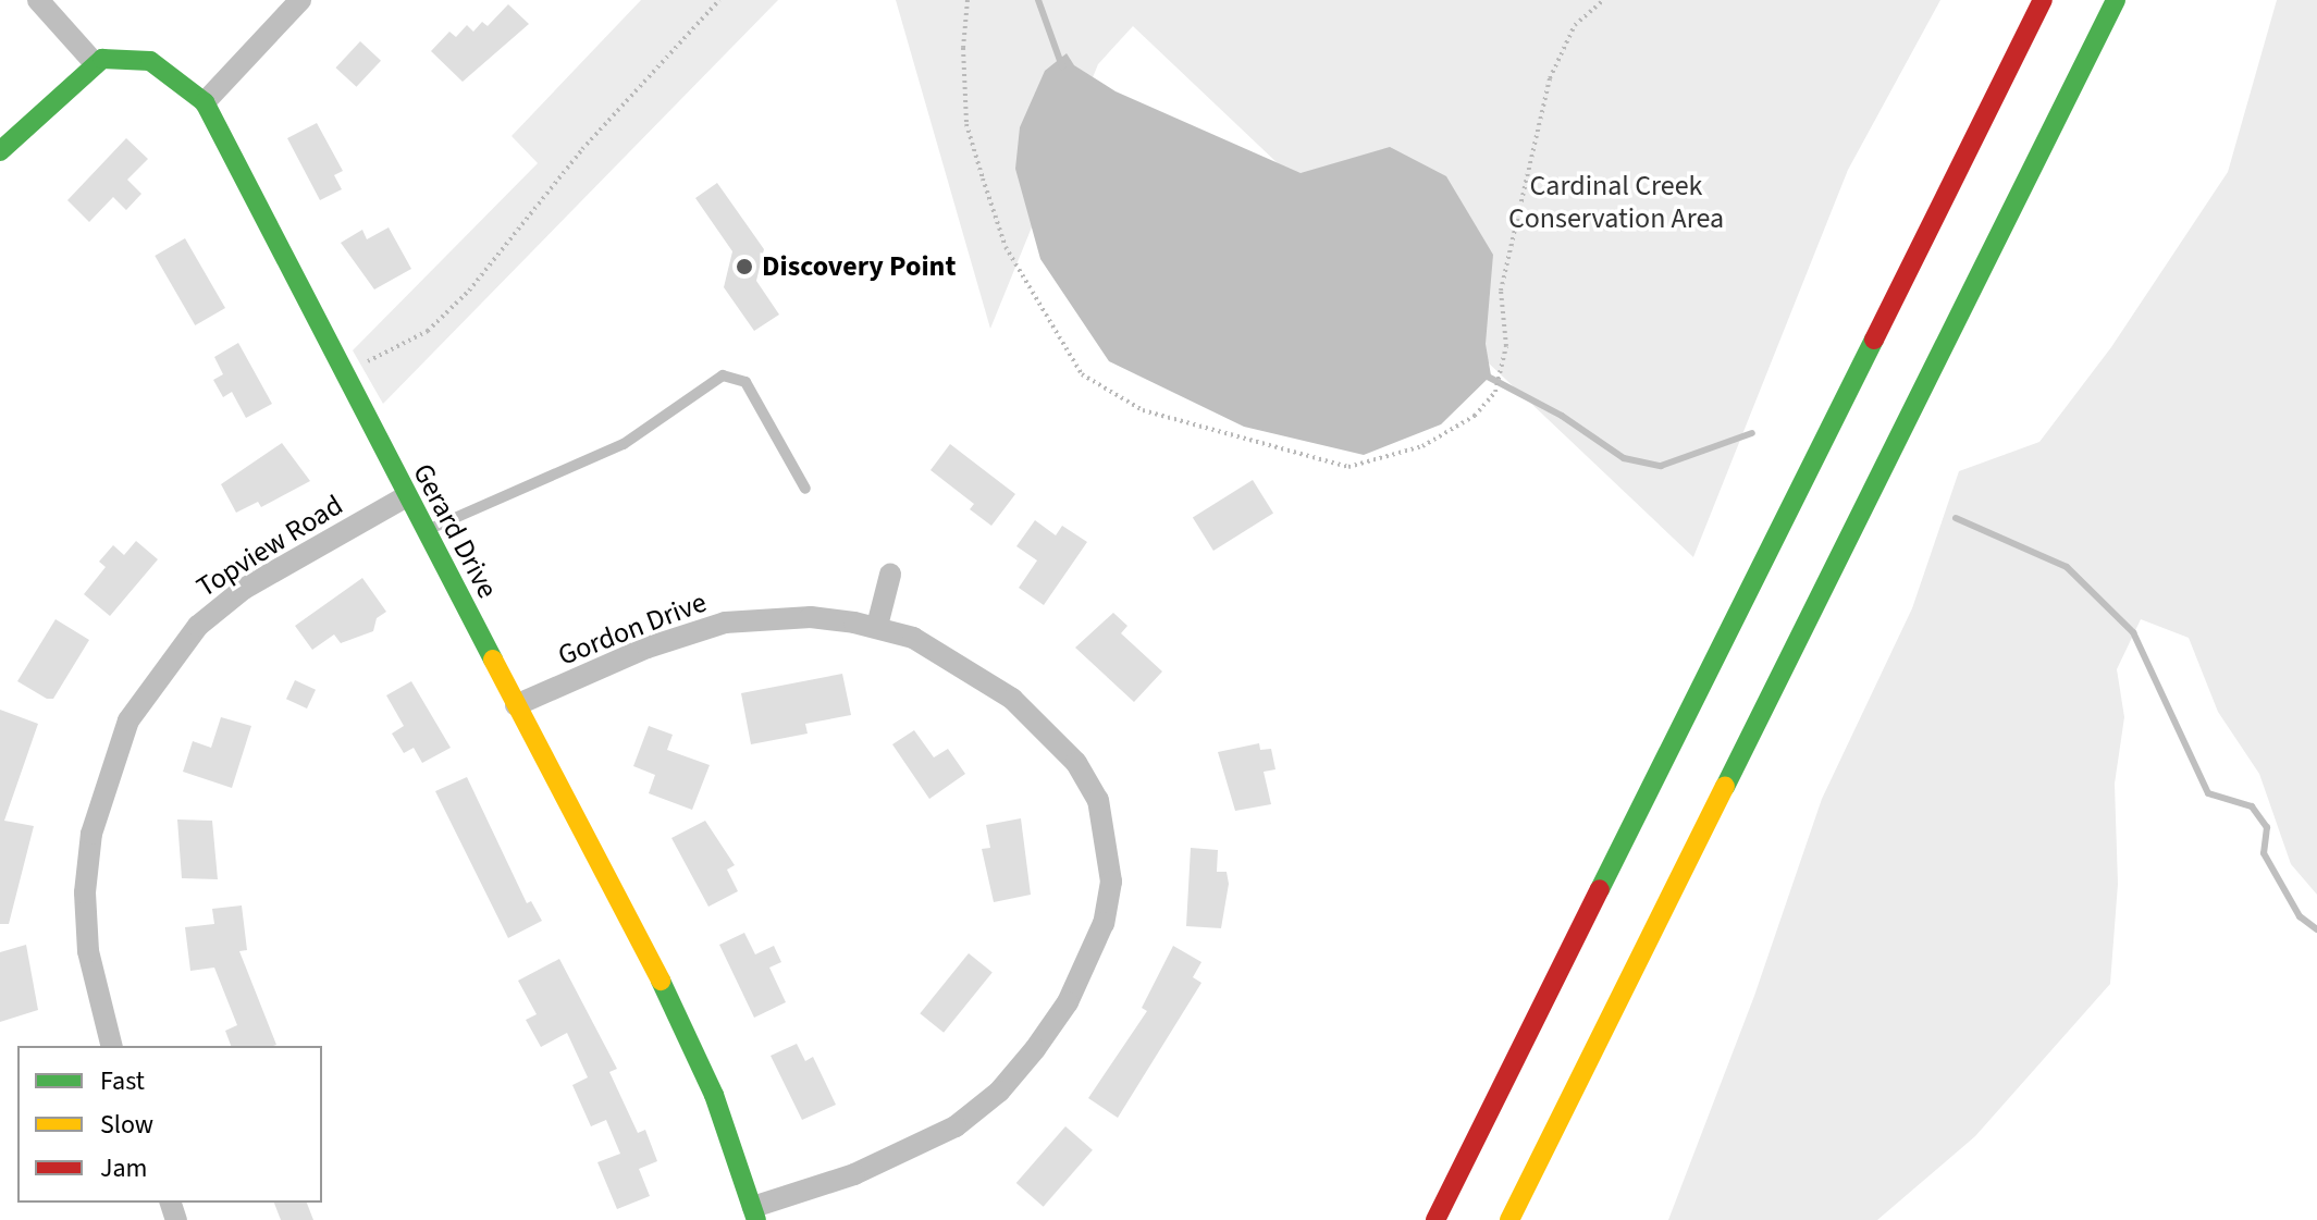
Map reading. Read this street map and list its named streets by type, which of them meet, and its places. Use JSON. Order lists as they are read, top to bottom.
{
  "streets": {
    "main road": ["Gerard Drive"],
    "street": ["Topview Road", "Gordon Drive"]
  },
  "crossings": [
    ["Gerard Drive", "Topview Road"],
    ["Gerard Drive", "Gordon Drive"]
  ],
  "parks": ["Cardinal Creek Conservation Area"],
  "places": ["Discovery Point"],
  "legend": ["Fast", "Slow", "Jam"]
}
